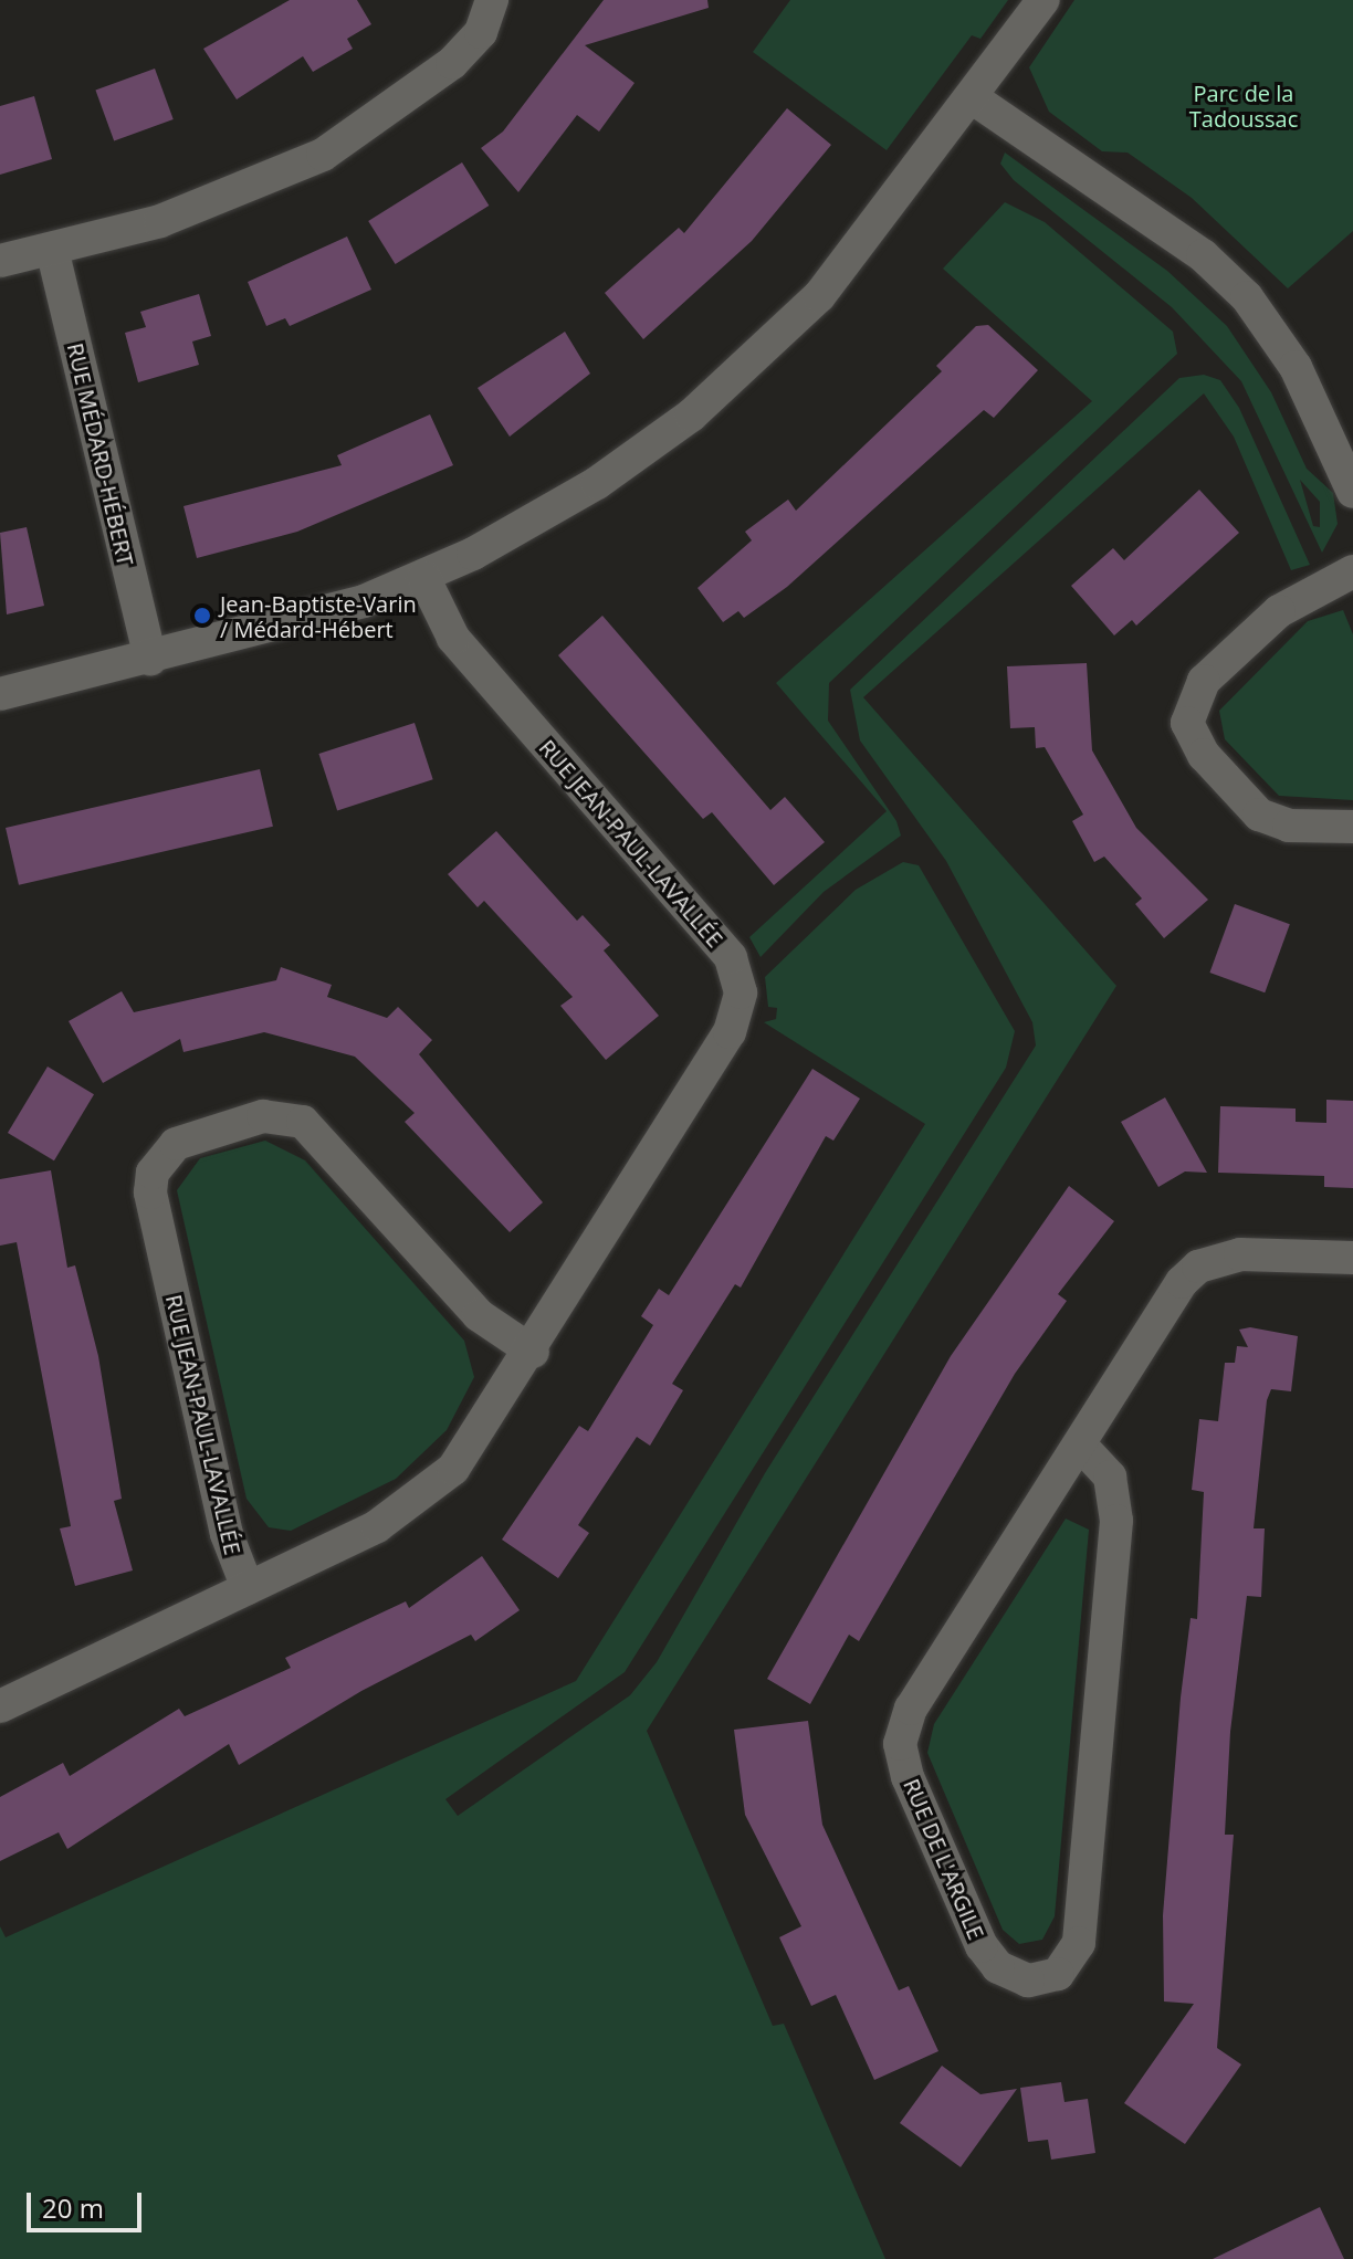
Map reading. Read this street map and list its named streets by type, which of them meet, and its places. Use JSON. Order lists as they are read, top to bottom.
{
  "streets": {
    "street": ["RUE MÉDARD-HÉBERT", "RUE JEAN-PAUL-LAVALLÉE", "RUE DE L'ARGILE"]
  },
  "parks": ["Parc de la Tadoussac"],
  "places": ["Jean-Baptiste-Varin / Médard-Hébert"],
  "scale_bar": "20 m"
}
